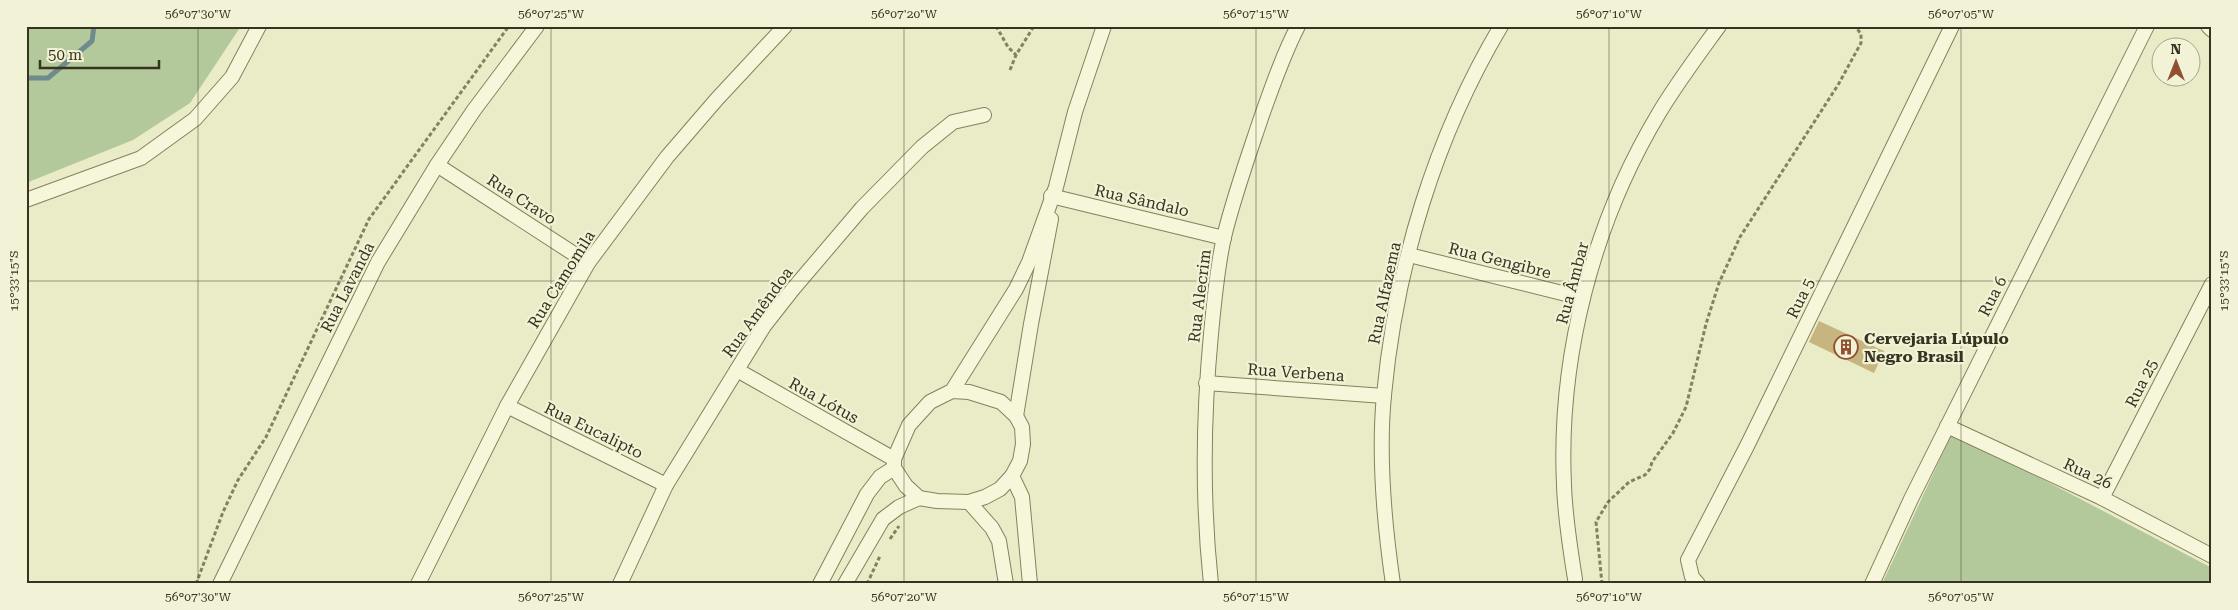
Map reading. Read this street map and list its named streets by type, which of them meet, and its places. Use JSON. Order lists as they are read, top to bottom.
{
  "streets": {
    "street": [
      "Rua Cravo",
      "Rua Sândalo",
      "Rua Gengibre",
      "Rua Camomila",
      "Rua Âmbar",
      "Rua Lavanda",
      "Rua Alfazema",
      "Rua Alecrim",
      "Rua 6",
      "Rua 5",
      "Rua Amêndoa",
      "Rua Verbena",
      "Rua 25",
      "Rua Lótus",
      "Rua Eucalipto",
      "Rua 26"
    ]
  },
  "crossings": [
    ["Rua Cravo", "Rua Camomila"],
    ["Rua Cravo", "Rua Lavanda"],
    ["Rua Sândalo", "Rua Alecrim"],
    ["Rua Gengibre", "Rua Âmbar"],
    ["Rua Gengibre", "Rua Alfazema"],
    ["Rua Camomila", "Rua Eucalipto"],
    ["Rua Alfazema", "Rua Verbena"],
    ["Rua Alecrim", "Rua Verbena"],
    ["Rua 6", "Rua 26"],
    ["Rua Amêndoa", "Rua Lótus"],
    ["Rua Amêndoa", "Rua Eucalipto"],
    ["Rua 25", "Rua 26"]
  ],
  "places": {
    "building": ["Cervejaria Lúpulo Negro Brasil"]
  },
  "scale_bar": "50 m",
  "north": "top",
  "coordinates": [
    "56°07'30\"W",
    "56°07'25\"W",
    "56°07'20\"W",
    "56°07'15\"W",
    "56°07'10\"W",
    "56°07'05\"W",
    "15°33'15\"S"
  ]
}
